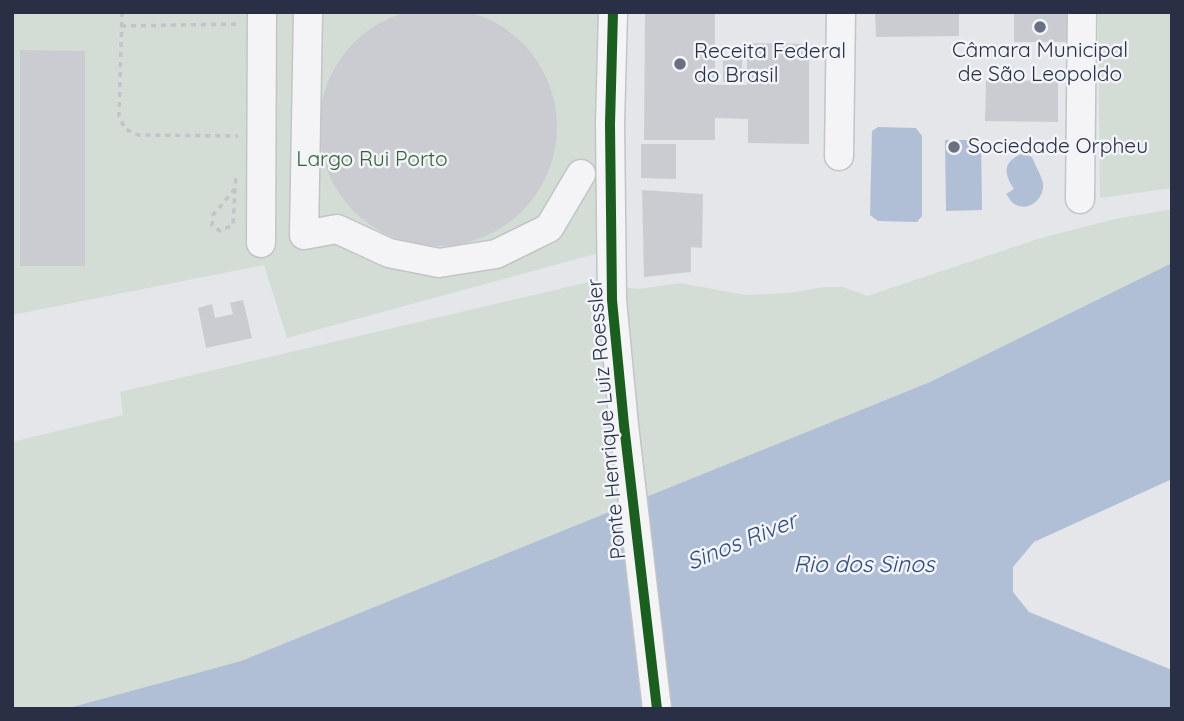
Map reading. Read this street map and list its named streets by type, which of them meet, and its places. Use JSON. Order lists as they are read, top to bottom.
{
  "streets": {
    "street": ["Ponte Henrique Luiz Roessler"]
  },
  "water": ["Sinos River", "Rio dos Sinos"],
  "parks": ["Largo Rui Porto"],
  "places": ["Câmara Municipal de São Leopoldo", "Receita Federal do Brasil", "Sociedade Orpheu"]
}
